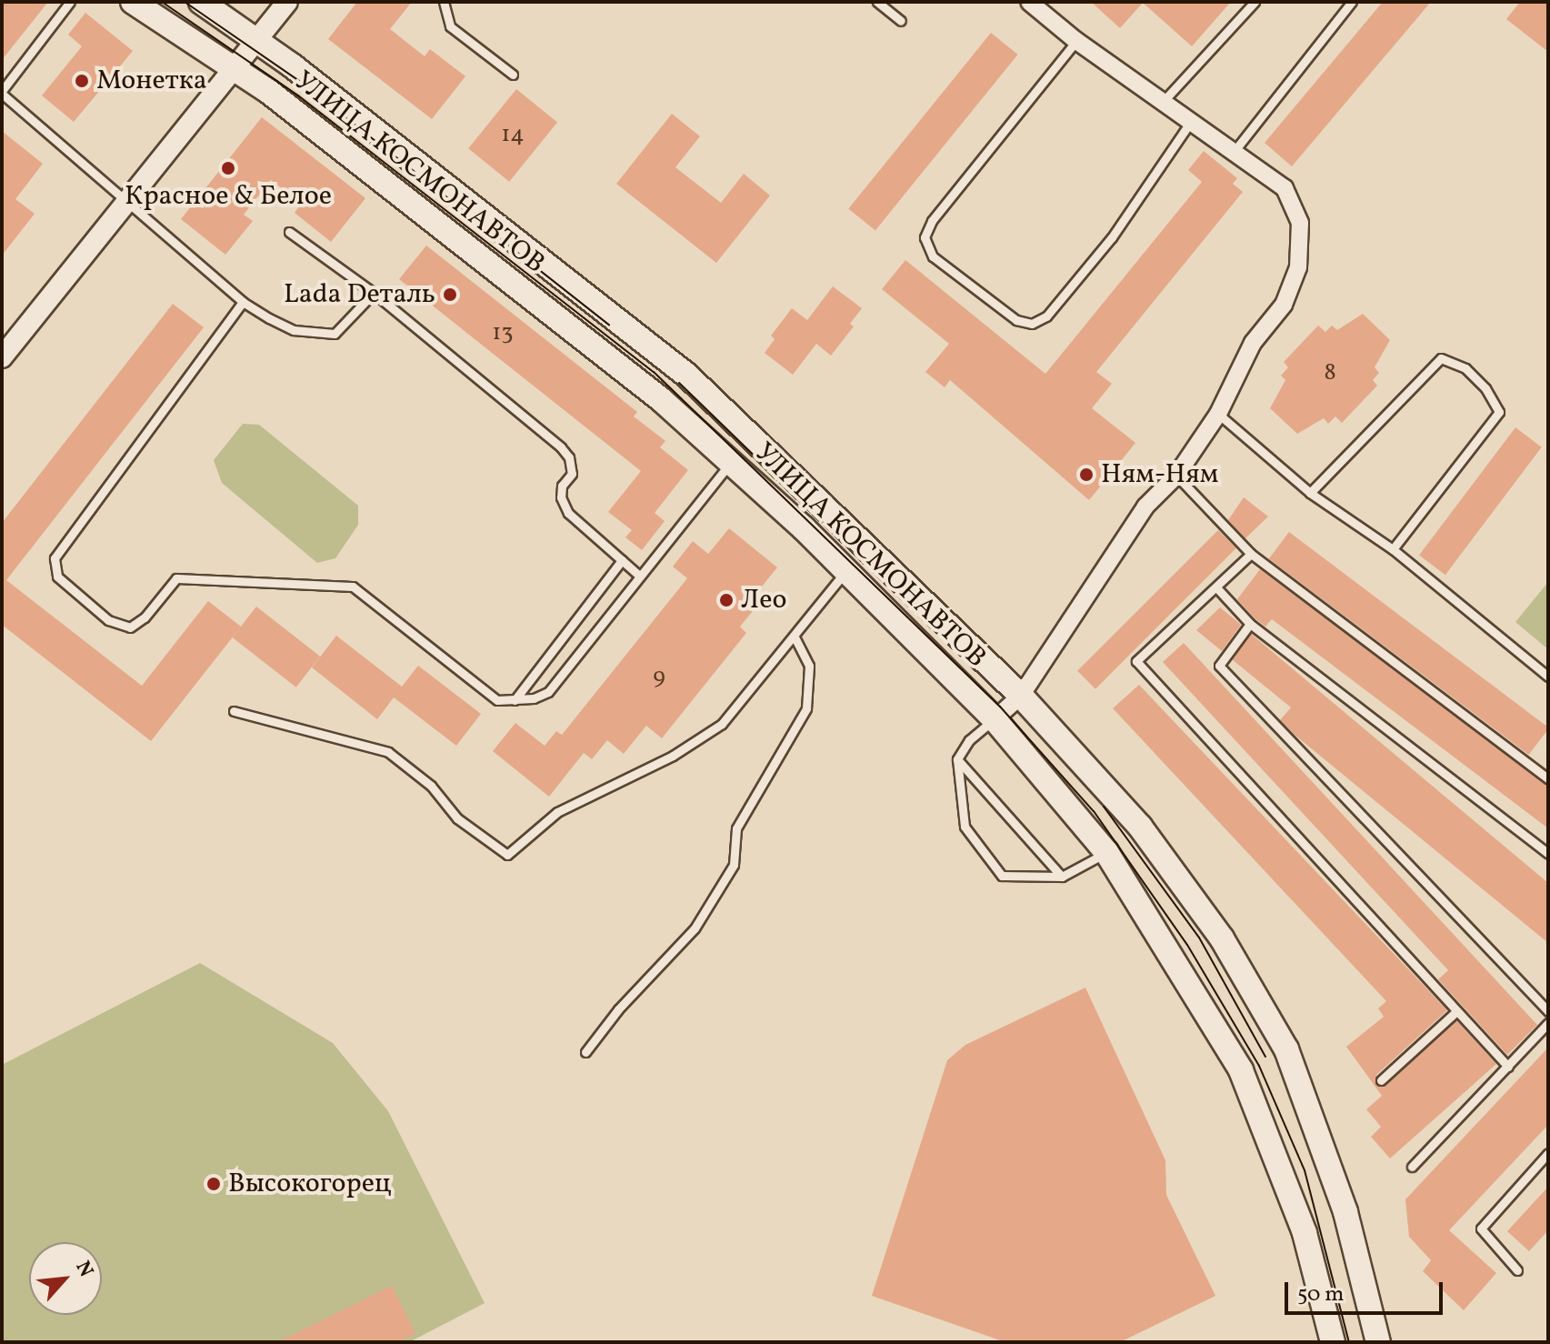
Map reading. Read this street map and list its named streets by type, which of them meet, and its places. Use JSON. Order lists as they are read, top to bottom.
{
  "streets": {
    "main road": ["УЛИЦА КОСМОНАВТОВ"]
  },
  "places": [
    "Монетка",
    "Красное & Белое",
    "Lada Dеталь",
    "Ням-Ням",
    "Лео",
    "Высокогорец"
  ],
  "house_numbers": [
    "14",
    "13",
    "8",
    "9"
  ],
  "scale_bar": "50 m",
  "north": "top right"
}
